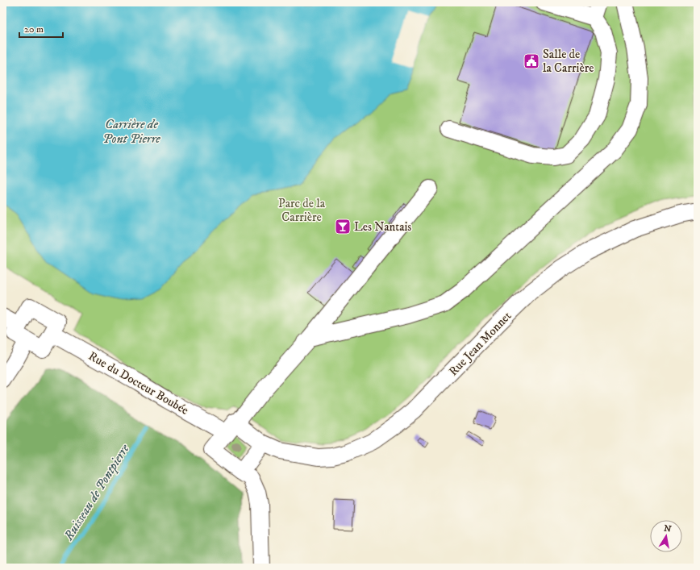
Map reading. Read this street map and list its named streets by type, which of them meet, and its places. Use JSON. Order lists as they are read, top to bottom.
{
  "streets": {
    "street": ["Rue Jean Monnet", "Rue du Docteur Boubée"]
  },
  "crossings": [
    ["Rue Jean Monnet", "Rue du Docteur Boubée"]
  ],
  "water": ["Carrière de Pont Pierre", "Ruisseau de Pontpierre"],
  "parks": ["Parc de la Carrière"],
  "places": {
    "public building": ["Salle de la Carrière"],
    "bar": ["Les Nantais"]
  },
  "scale_bar": "20 m",
  "north": "top"
}
